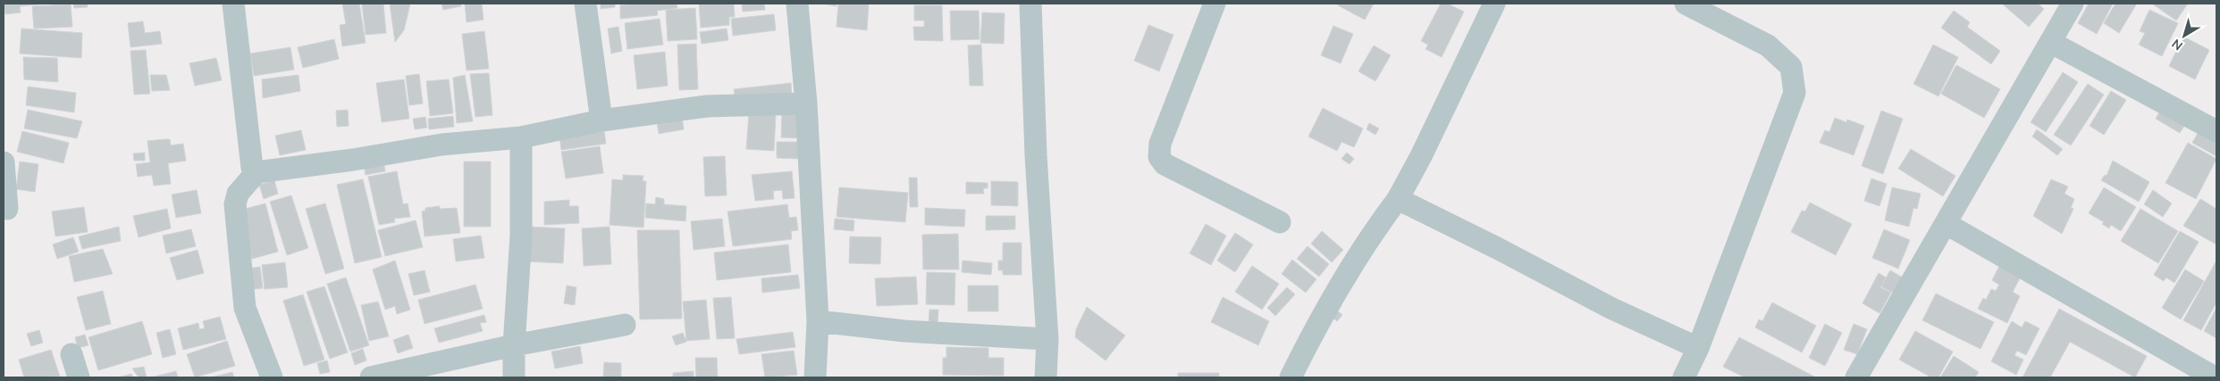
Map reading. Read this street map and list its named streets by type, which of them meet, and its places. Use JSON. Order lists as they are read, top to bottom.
{
  "north": "bottom left"
}
